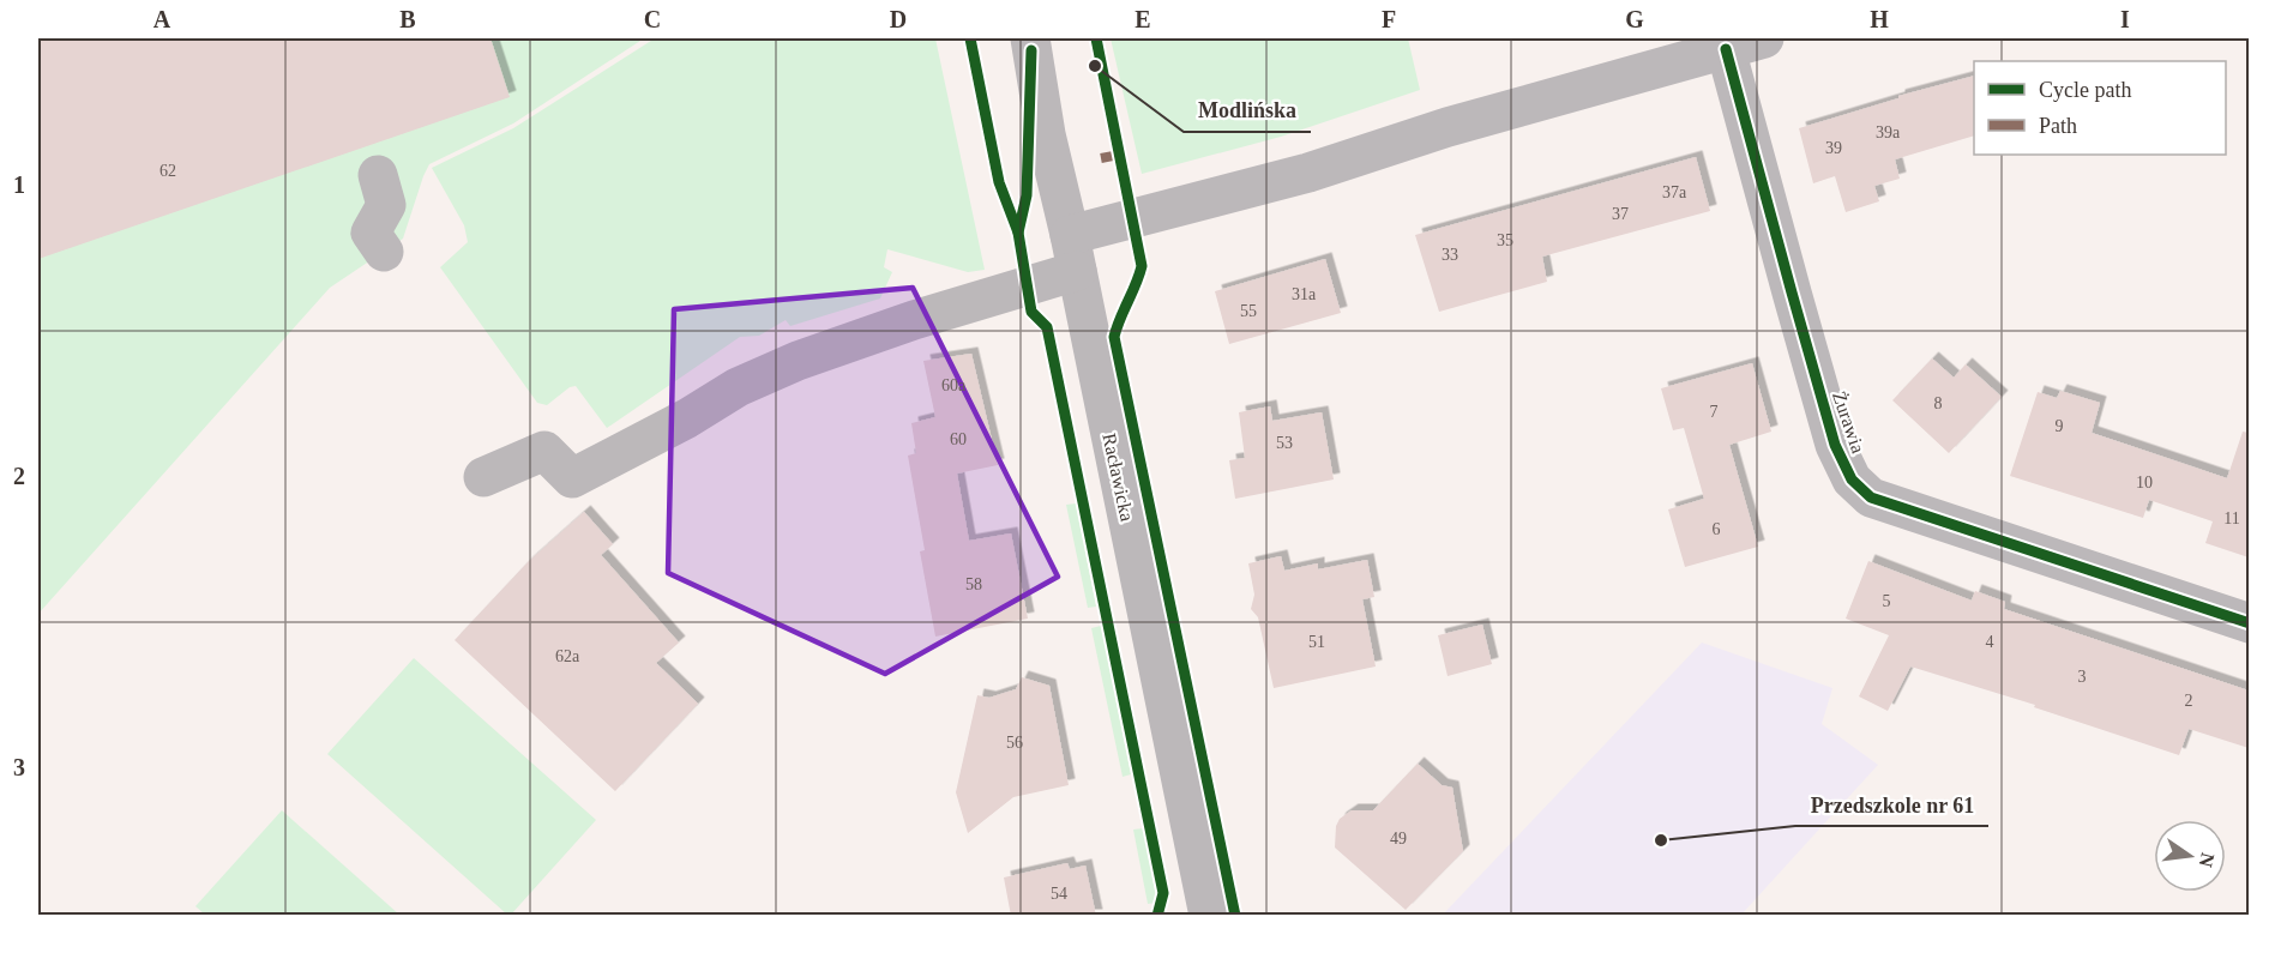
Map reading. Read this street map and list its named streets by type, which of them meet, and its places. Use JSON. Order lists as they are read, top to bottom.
{
  "streets": {
    "street": ["Żurawia", "Racławicka"]
  },
  "places": ["Modlińska", "Przedszkole nr 61"],
  "house_numbers": [
    "39a",
    "39",
    "62",
    "37a",
    "37",
    "35",
    "33",
    "31a",
    "55",
    "60a",
    "8",
    "7",
    "9",
    "60",
    "53",
    "10",
    "11",
    "6",
    "58",
    "5",
    "51",
    "4",
    "62a",
    "3",
    "2",
    "56",
    "49",
    "54"
  ],
  "legend": ["Cycle path", "Path"],
  "north": "right",
  "grid": {
    "columns": [
      "A",
      "B",
      "C",
      "D",
      "E",
      "F",
      "G",
      "H",
      "I"
    ],
    "rows": ["1", "2", "3"]
  }
}
